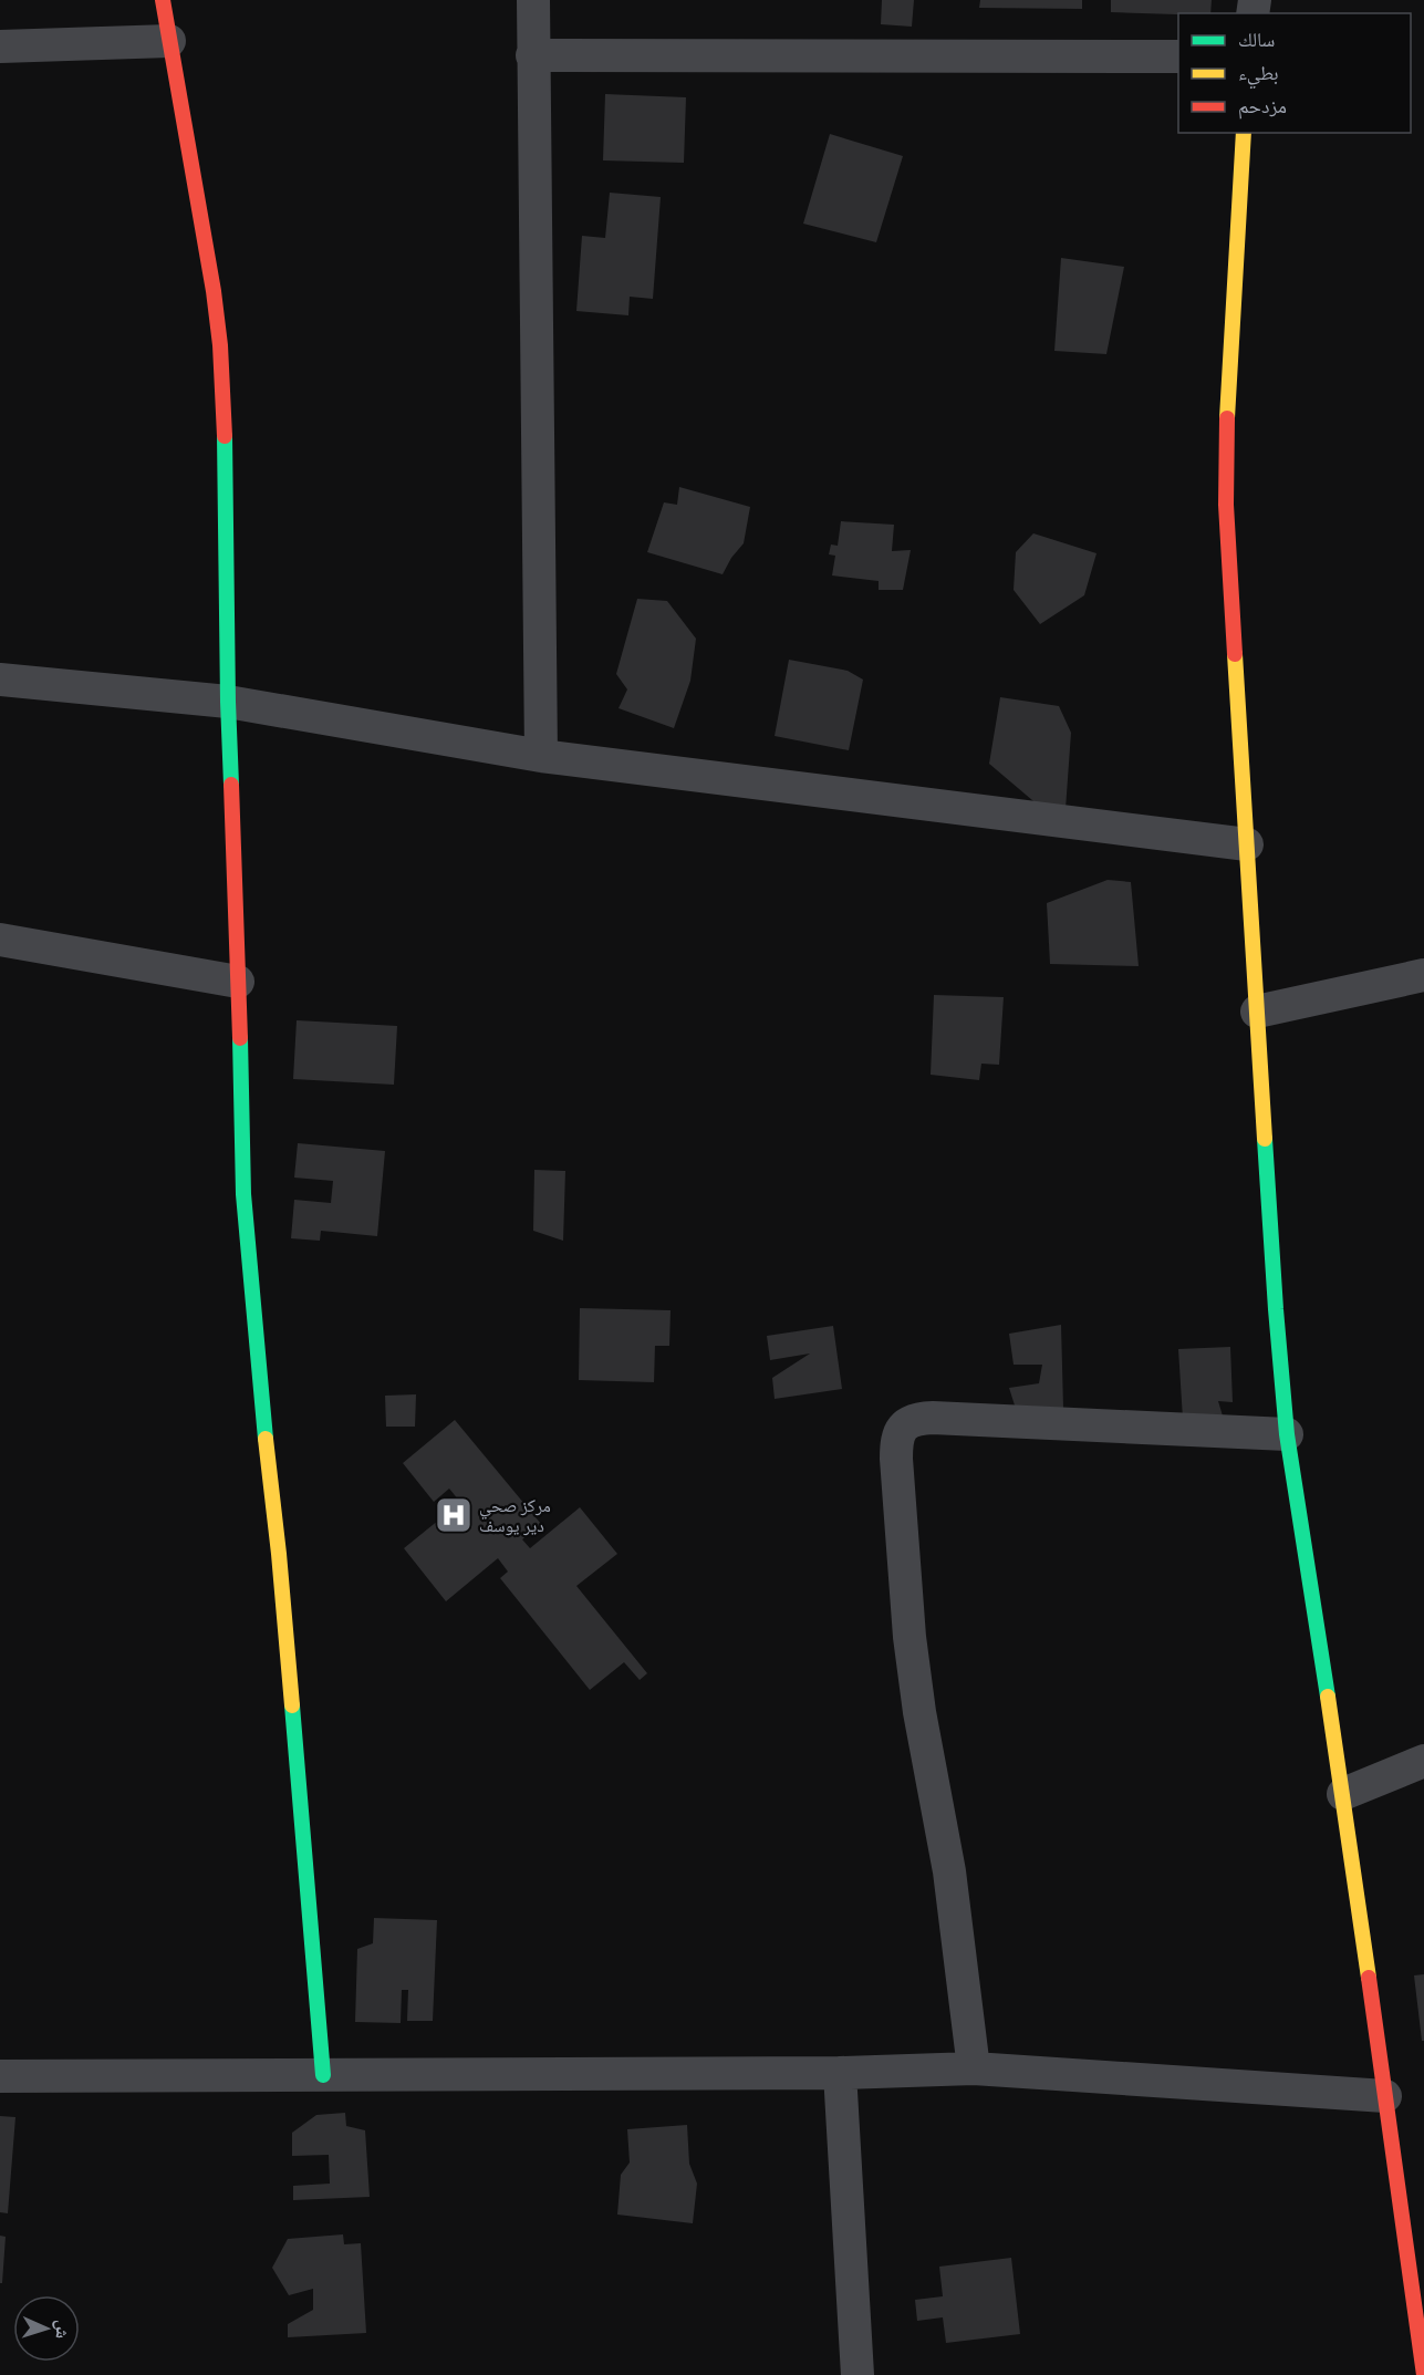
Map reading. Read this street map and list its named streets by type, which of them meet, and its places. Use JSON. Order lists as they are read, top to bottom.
{
  "places": {
    "hospital": ["مركز صحي دير يوسف"]
  },
  "legend": ["سالك", "بطيء", "مزدحم"],
  "north": "right"
}
